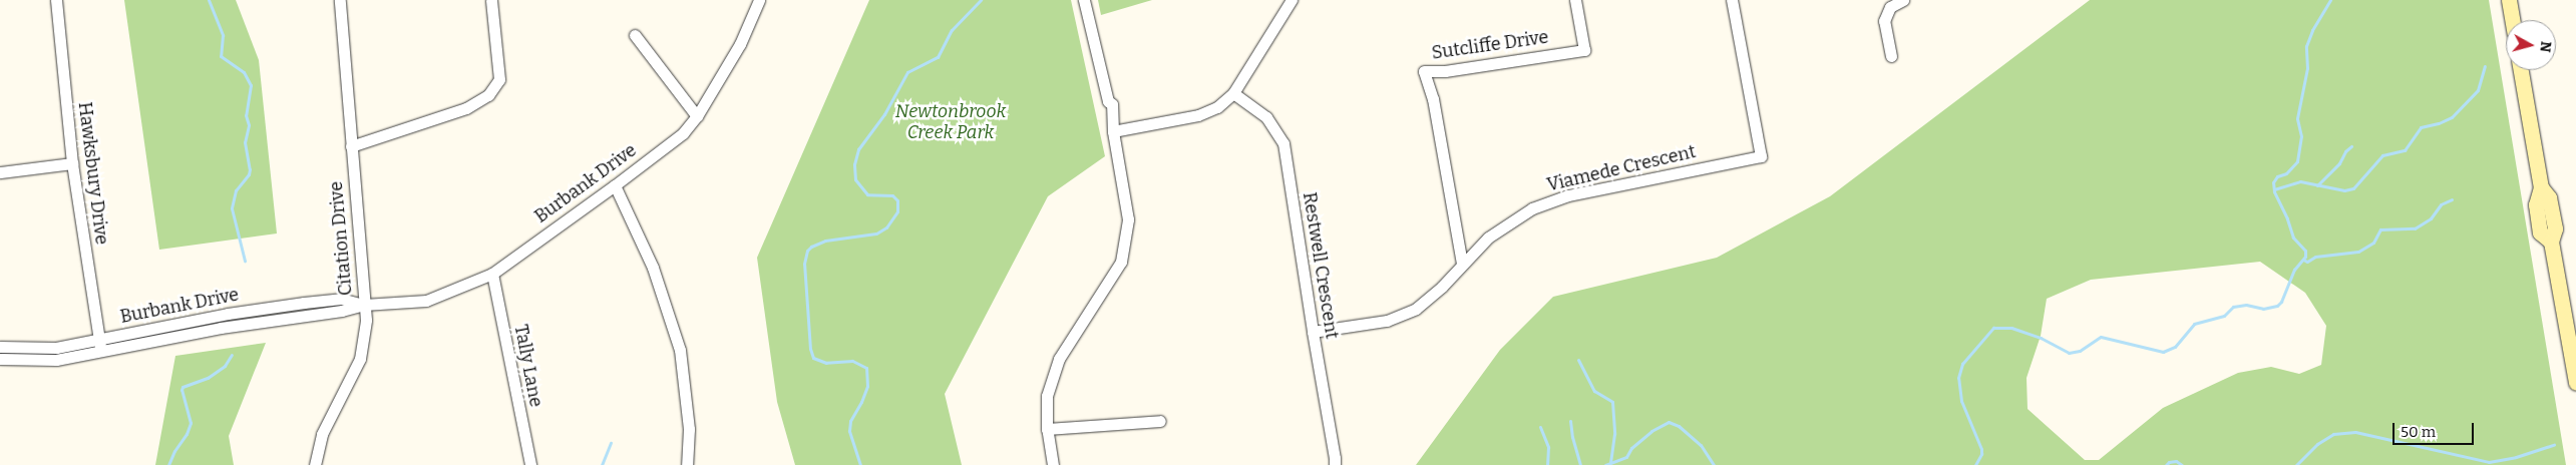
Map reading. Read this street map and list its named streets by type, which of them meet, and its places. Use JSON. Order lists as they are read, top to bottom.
{
  "streets": {
    "street": [
      "Sutcliffe Drive",
      "Viamede Crescent",
      "Hawksbury Drive",
      "Burbank Drive",
      "Citation Drive",
      "Restwell Crescent",
      "Tally Lane"
    ]
  },
  "crossings": [
    ["Sutcliffe Drive", "Viamede Crescent"],
    ["Viamede Crescent", "Restwell Crescent"],
    ["Hawksbury Drive", "Burbank Drive"],
    ["Burbank Drive", "Citation Drive"],
    ["Burbank Drive", "Tally Lane"]
  ],
  "parks": ["Newtonbrook Creek Park"],
  "scale_bar": "50 m",
  "north": "right"
}
